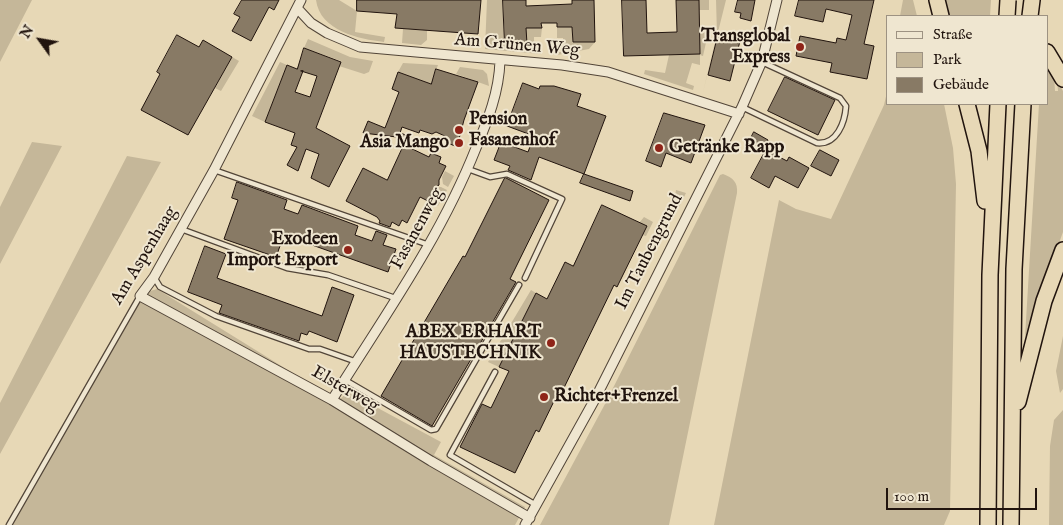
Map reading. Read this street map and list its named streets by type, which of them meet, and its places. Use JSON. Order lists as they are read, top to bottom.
{
  "streets": {
    "street": [
      "Am Grünen Weg",
      "Fasanenweg",
      "Im Taubengrund",
      "Am Aspenhaag",
      "Elsterweg"
    ]
  },
  "crossings": [
    ["Am Grünen Weg", "Fasanenweg"],
    ["Am Grünen Weg", "Im Taubengrund"],
    ["Am Grünen Weg", "Am Aspenhaag"],
    ["Fasanenweg", "Elsterweg"],
    ["Im Taubengrund", "Elsterweg"],
    ["Am Aspenhaag", "Elsterweg"]
  ],
  "places": [
    "Transglobal Express",
    "Pension Fasanenhof",
    "Asia Mango",
    "Getränke Rapp",
    "Exodeen Import Export",
    "ABEX ERHART HAUSTECHNIK",
    "Richter+Frenzel"
  ],
  "legend": ["Straße", "Park", "Gebäude"],
  "scale_bar": "100 m",
  "north": "top left"
}
